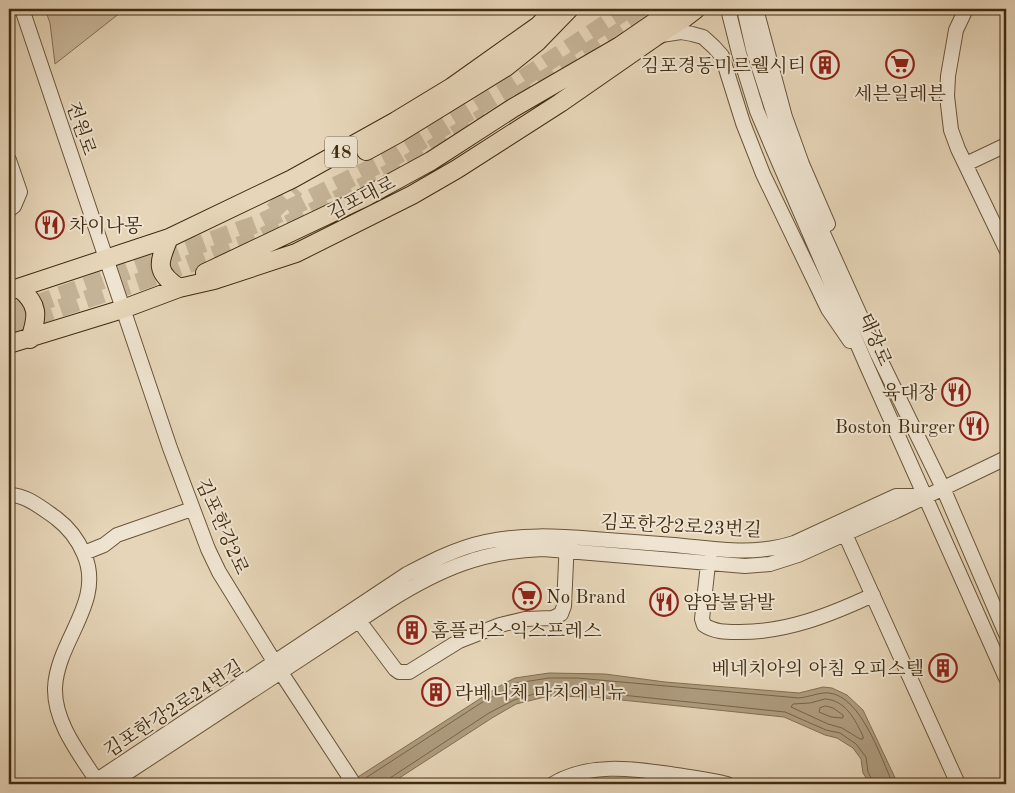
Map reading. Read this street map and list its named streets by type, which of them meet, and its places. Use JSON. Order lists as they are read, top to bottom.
{
  "streets": {
    "main road": ["48", "김포대로"],
    "street": [
      "전원로",
      "태장로",
      "김포한강2로23번길",
      "김포한강2로",
      "김포한강2로24번길"
    ]
  },
  "crossings": [
    ["전원로", "48"],
    ["전원로", "김포한강2로"],
    ["48", "김포한강2로"],
    ["김포대로", "김포한강2로"],
    ["태장로", "김포한강2로23번길"],
    ["김포한강2로23번길", "김포한강2로"],
    ["김포한강2로23번길", "김포한강2로24번길"],
    ["김포한강2로", "김포한강2로24번길"]
  ],
  "places": {
    "supermarket": ["세븐일레븐", "No Brand"],
    "building": [
      "김포경동미르웰시티",
      "홈플러스 익스프레스",
      "베네치아의 아침 오피스텔",
      "라베니체 마치에비뉴"
    ],
    "restaurant": [
      "차이나몽",
      "육대장",
      "Boston Burger",
      "얌얌불닭발"
    ]
  }
}
